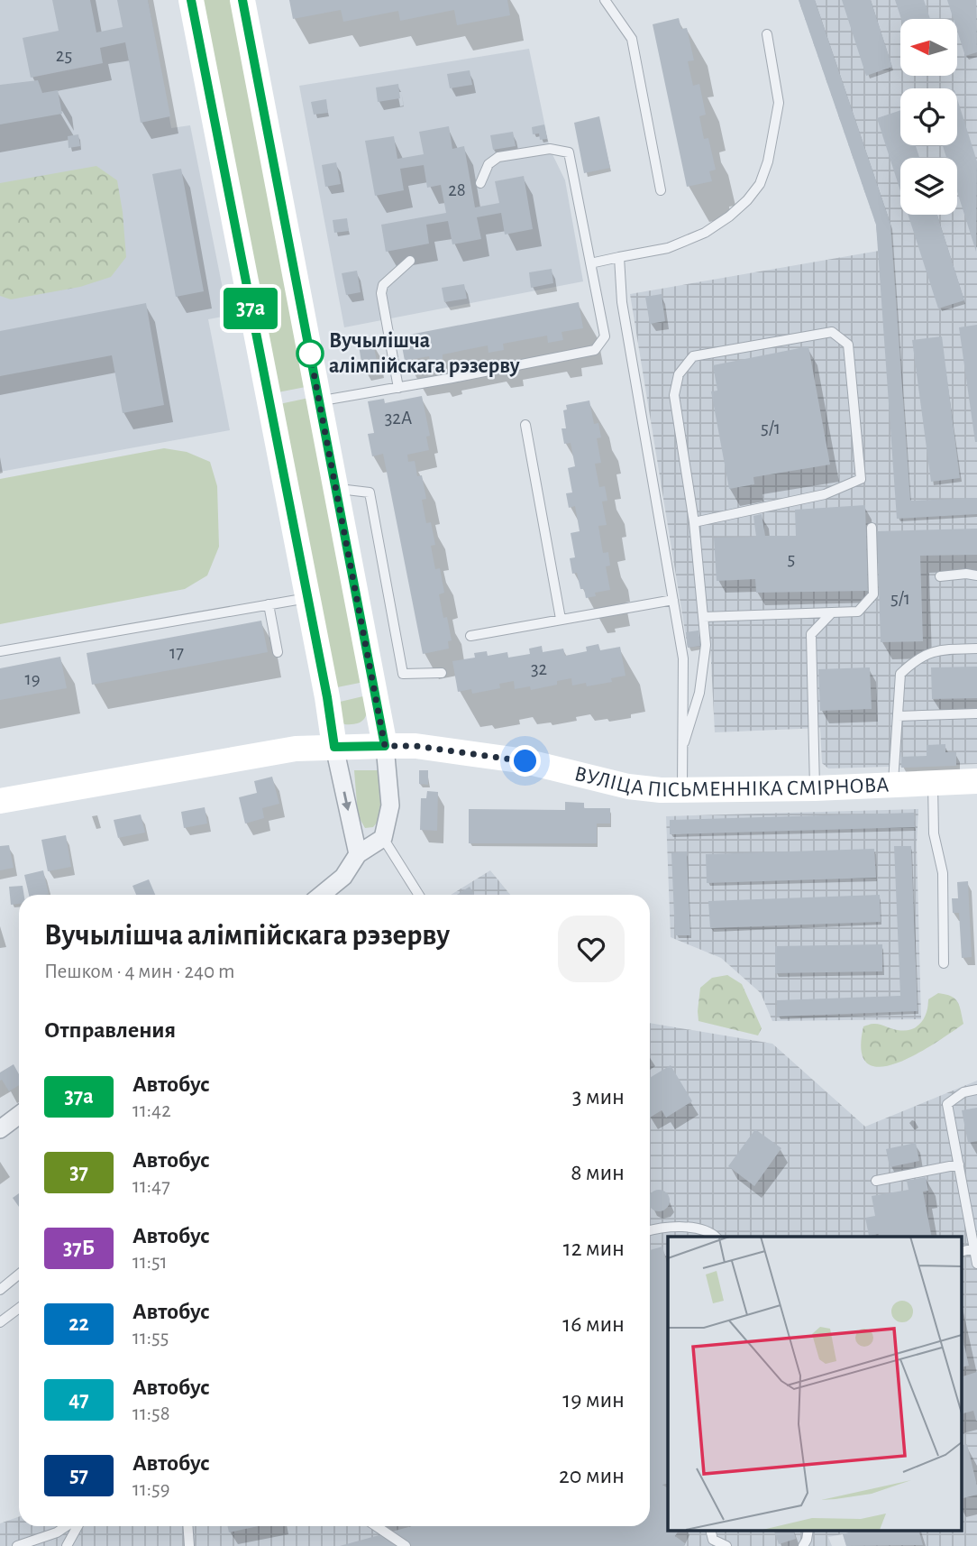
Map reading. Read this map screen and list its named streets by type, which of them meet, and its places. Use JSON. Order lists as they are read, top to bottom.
{
  "streets": {
    "street": ["ВУЛІЦА ПІСЬМЕННІКА СМІРНОВА"]
  },
  "places": ["Вучылішча алімпійскага рэзерву"],
  "lines": ["bus line 37а"],
  "house_numbers": [
    "25",
    "28",
    "32А",
    "5/1",
    "5",
    "5/1",
    "17",
    "32",
    "19"
  ],
  "north": "left",
  "page": {
    "on_map": "37а",
    "heading": [
      ["Вучылішча алімпійскага рэзерву", "Пешком · 4 мин · 240 m"],
      "Отправления"
    ],
    "list": [
      {
        "mark": "37а",
        "name": "Автобус",
        "note": "11:42",
        "value": "3 мин"
      },
      {
        "mark": "37",
        "name": "Автобус",
        "note": "11:47",
        "value": "8 мин"
      },
      {
        "mark": "37Б",
        "name": "Автобус",
        "note": "11:51",
        "value": "12 мин"
      },
      {
        "mark": "22",
        "name": "Автобус",
        "note": "11:55",
        "value": "16 мин"
      },
      {
        "mark": "47",
        "name": "Автобус",
        "note": "11:58",
        "value": "19 мин"
      },
      {
        "mark": "57",
        "name": "Автобус",
        "note": "11:59",
        "value": "20 мин"
      }
    ]
  }
}
